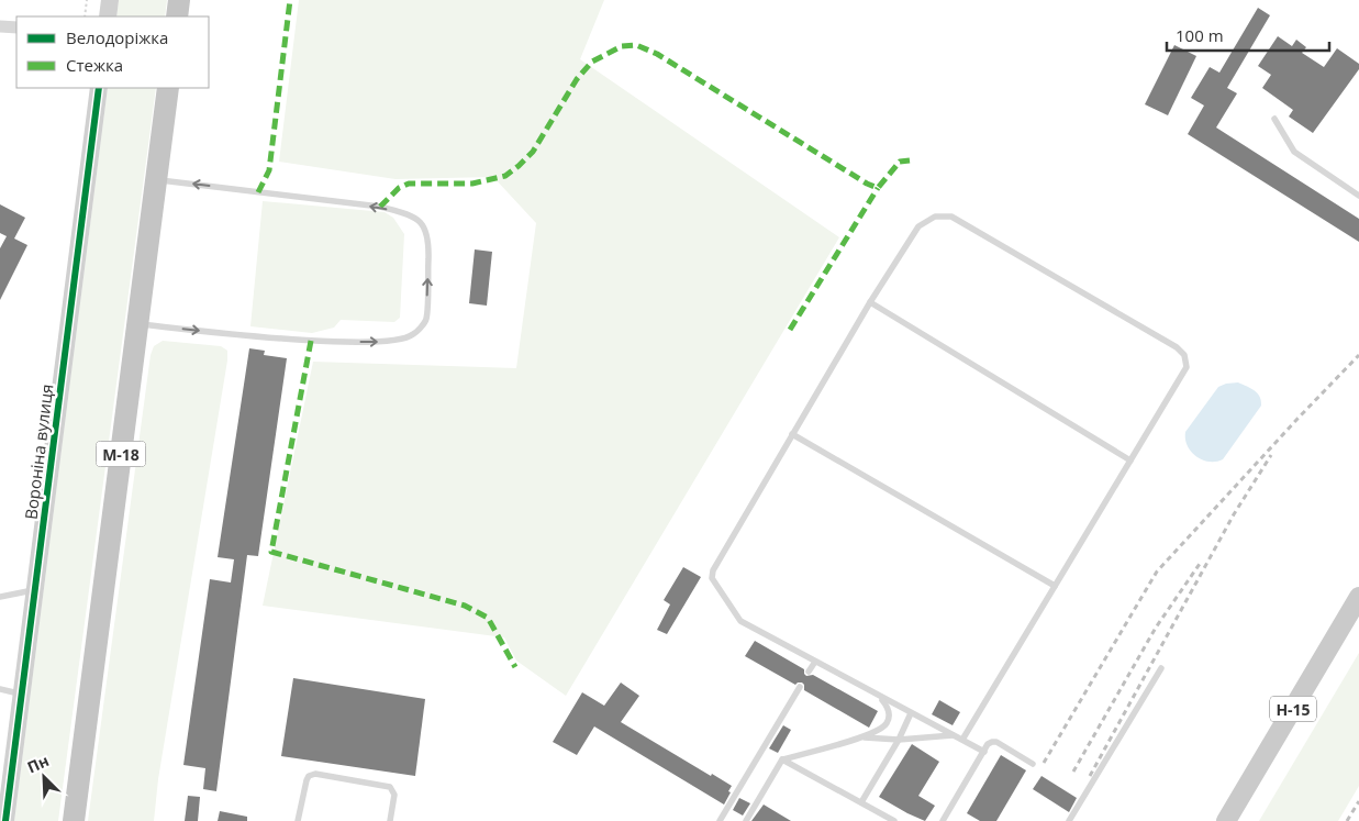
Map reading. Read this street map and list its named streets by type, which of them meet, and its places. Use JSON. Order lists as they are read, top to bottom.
{
  "streets": {
    "highway": ["М-18"],
    "main road": ["Н-15"],
    "street": ["Вороніна вулиця"]
  },
  "legend": ["Велодоріжка", "Стежка"],
  "scale_bar": "100 m",
  "north": "top left"
}
